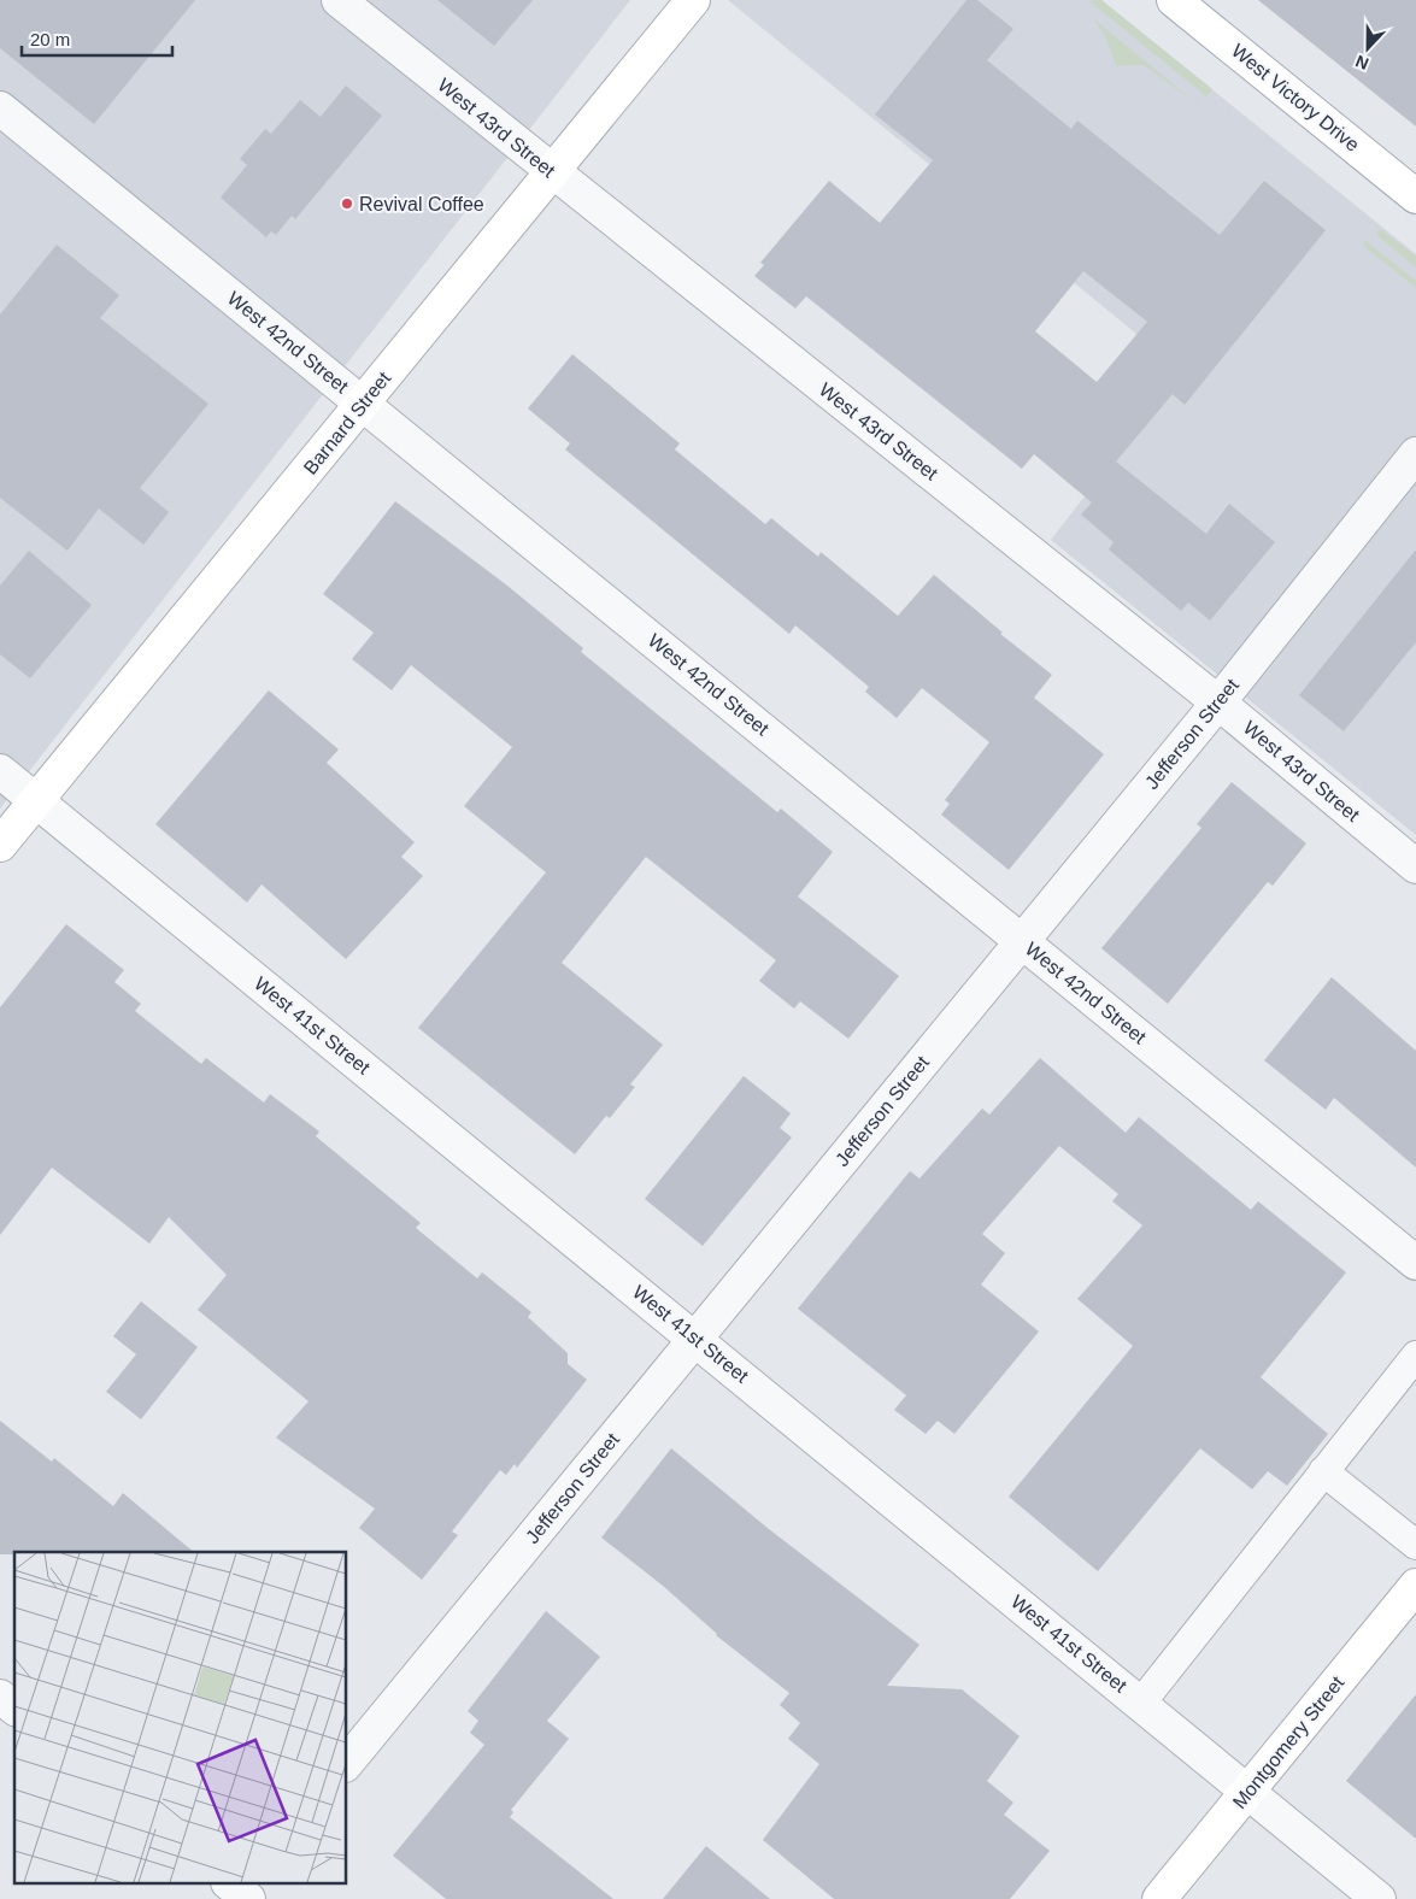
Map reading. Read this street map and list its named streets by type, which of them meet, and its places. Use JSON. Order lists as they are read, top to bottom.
{
  "streets": {
    "street": [
      "West Victory Drive",
      "West 43rd Street",
      "West 42nd Street",
      "Barnard Street",
      "Jefferson Street",
      "West 41st Street",
      "Montgomery Street"
    ]
  },
  "crossings": [
    ["West 43rd Street", "Barnard Street"],
    ["West 43rd Street", "Jefferson Street"],
    ["West 42nd Street", "Barnard Street"],
    ["West 42nd Street", "Jefferson Street"],
    ["Barnard Street", "West 41st Street"],
    ["Jefferson Street", "West 41st Street"],
    ["West 41st Street", "Montgomery Street"]
  ],
  "places": ["Revival Coffee"],
  "scale_bar": "20 m",
  "north": "bottom"
}
